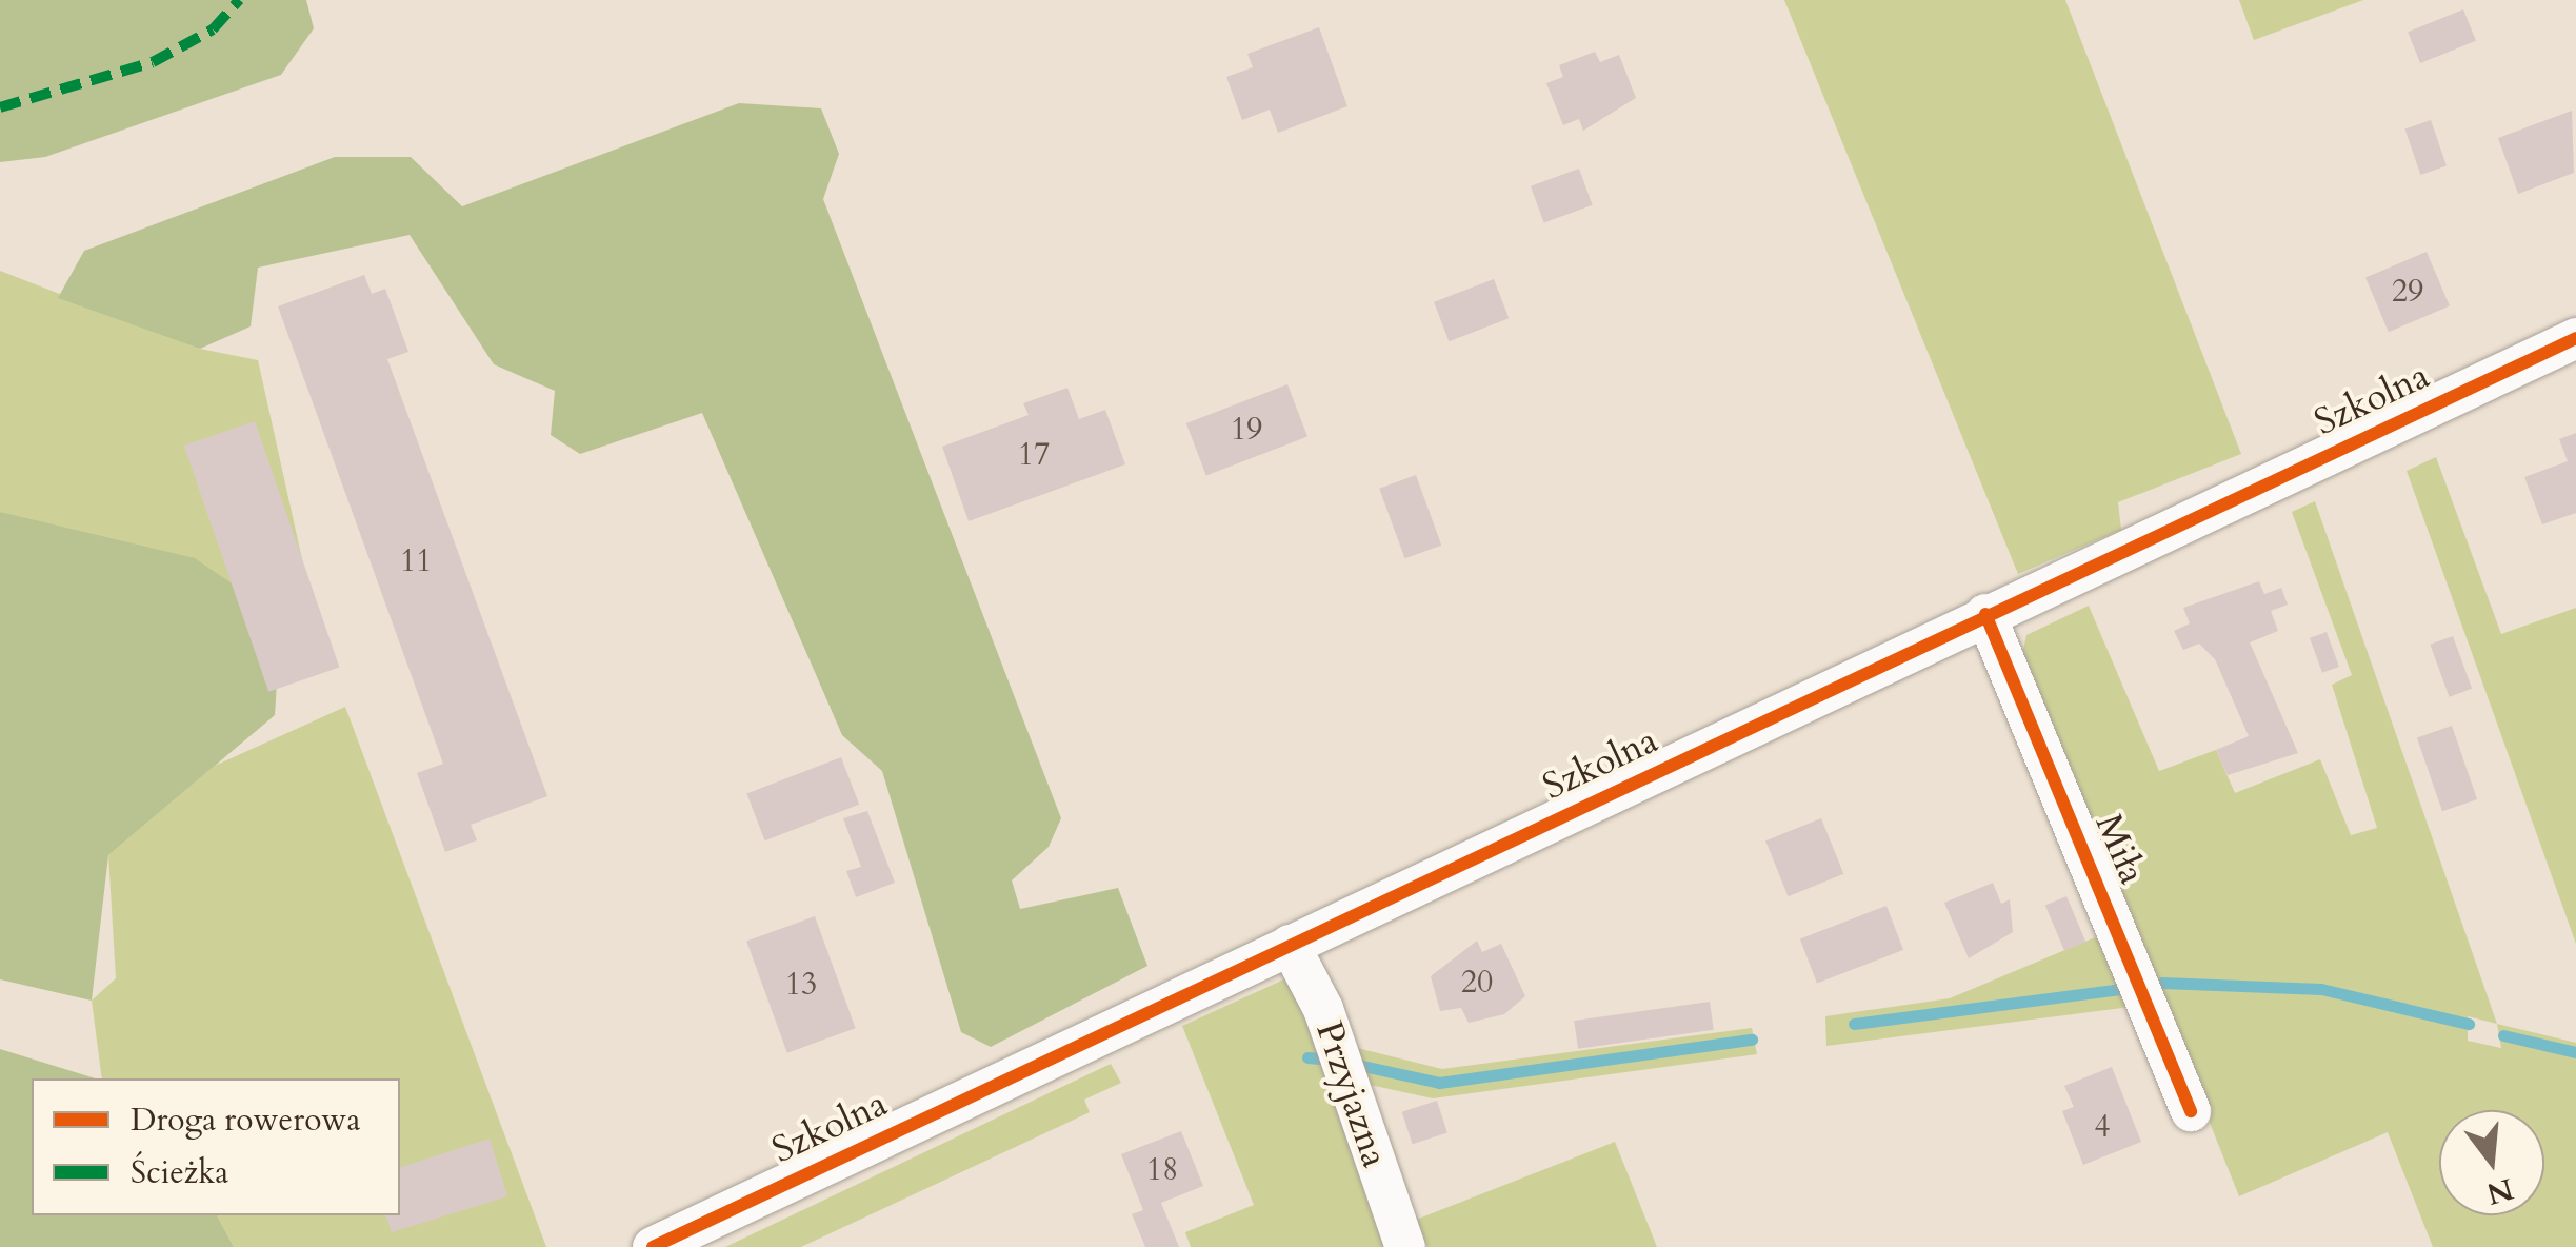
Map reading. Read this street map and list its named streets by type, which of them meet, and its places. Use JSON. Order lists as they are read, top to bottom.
{
  "streets": {
    "street": ["Szkolna", "Miła", "Przyjazna"]
  },
  "crossings": [
    ["Szkolna", "Miła"],
    ["Szkolna", "Przyjazna"]
  ],
  "house_numbers": [
    "29",
    "19",
    "17",
    "11",
    "20",
    "13",
    "4",
    "18"
  ],
  "legend": ["Droga rowerowa", "Ścieżka"],
  "north": "bottom"
}
